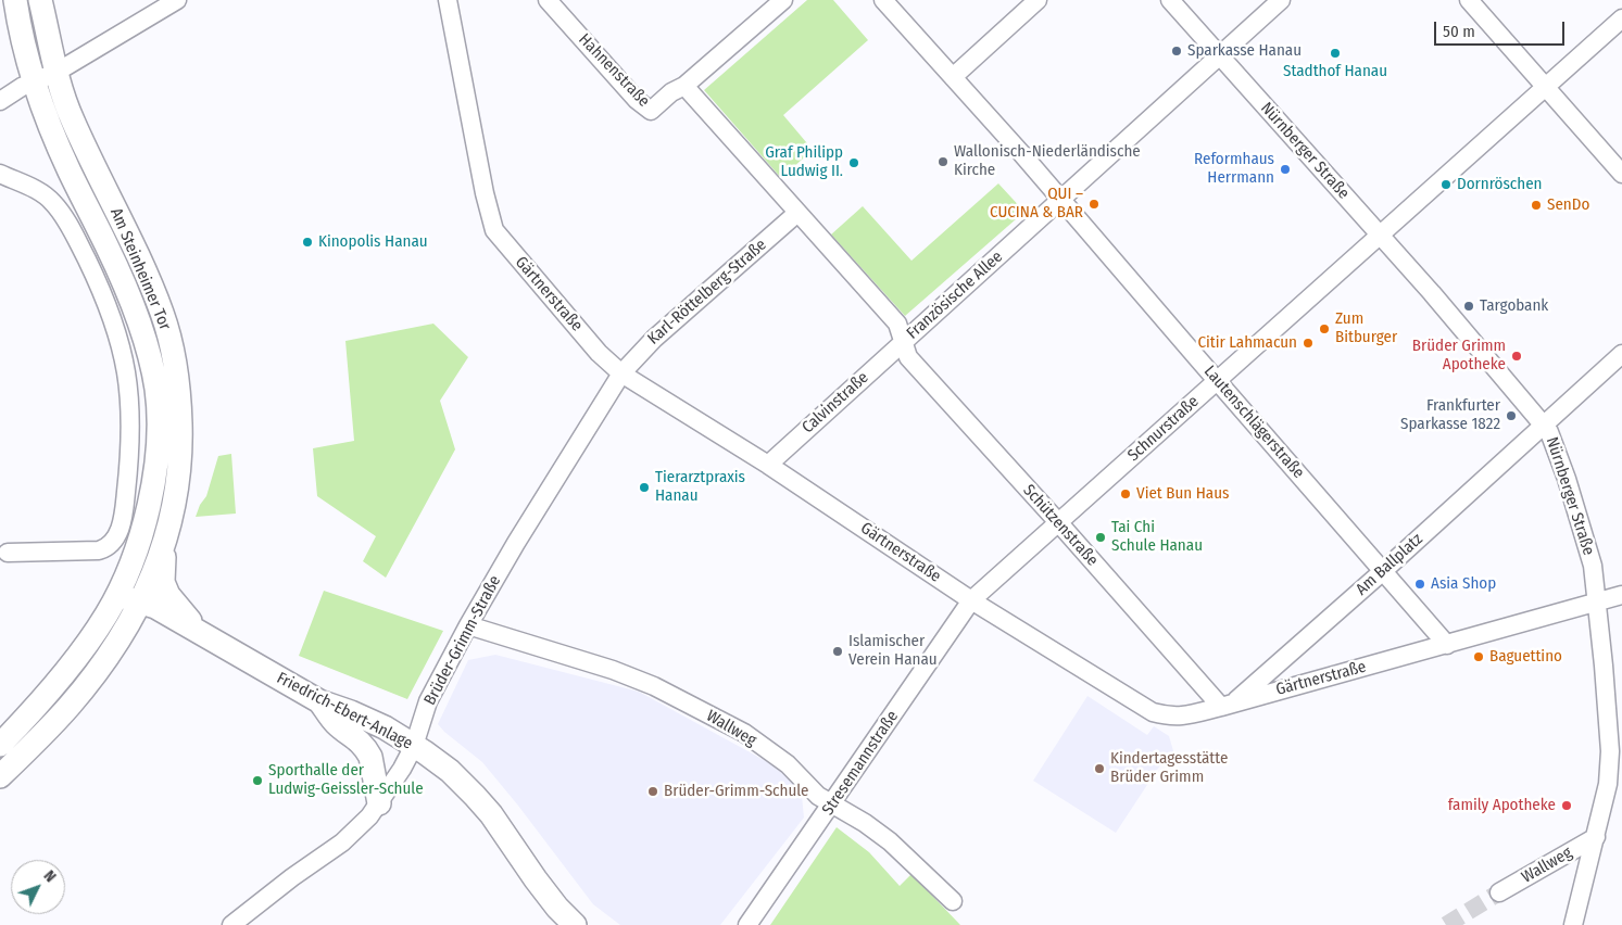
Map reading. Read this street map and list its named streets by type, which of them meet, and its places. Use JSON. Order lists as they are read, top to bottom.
{
  "streets": {
    "main road": ["Am Steinheimer Tor", "Friedrich-Ebert-Anlage"],
    "street": [
      "Hahnenstraße",
      "Nürnberger Straße",
      "Karl-Röttelberg-Straße",
      "Gärtnerstraße",
      "Französische Allee",
      "Calvinstraße",
      "Lautenschlägerstraße",
      "Schnurstraße",
      "Schützenstraße",
      "Am Ballplatz",
      "Brüder-Grimm-Straße",
      "Wallweg",
      "Stresemannstraße"
    ]
  },
  "crossings": [
    ["Hahnenstraße", "Französische Allee"],
    ["Nürnberger Straße", "Gärtnerstraße"],
    ["Nürnberger Straße", "Französische Allee"],
    ["Nürnberger Straße", "Schnurstraße"],
    ["Nürnberger Straße", "Am Ballplatz"],
    ["Nürnberger Straße", "Wallweg"],
    ["Am Steinheimer Tor", "Friedrich-Ebert-Anlage"],
    ["Karl-Röttelberg-Straße", "Gärtnerstraße"],
    ["Karl-Röttelberg-Straße", "Französische Allee"],
    ["Karl-Röttelberg-Straße", "Brüder-Grimm-Straße"],
    ["Gärtnerstraße", "Calvinstraße"],
    ["Gärtnerstraße", "Lautenschlägerstraße"],
    ["Gärtnerstraße", "Schnurstraße"],
    ["Gärtnerstraße", "Schützenstraße"],
    ["Gärtnerstraße", "Am Ballplatz"],
    ["Gärtnerstraße", "Brüder-Grimm-Straße"],
    ["Gärtnerstraße", "Stresemannstraße"],
    ["Französische Allee", "Calvinstraße"],
    ["Französische Allee", "Lautenschlägerstraße"],
    ["Französische Allee", "Schützenstraße"],
    ["Calvinstraße", "Schützenstraße"],
    ["Lautenschlägerstraße", "Schnurstraße"],
    ["Lautenschlägerstraße", "Am Ballplatz"],
    ["Schnurstraße", "Schützenstraße"],
    ["Schnurstraße", "Stresemannstraße"],
    ["Schützenstraße", "Am Ballplatz"],
    ["Brüder-Grimm-Straße", "Friedrich-Ebert-Anlage"],
    ["Brüder-Grimm-Straße", "Wallweg"],
    ["Wallweg", "Stresemannstraße"]
  ],
  "places": [
    "Sparkasse Hanau",
    "Stadthof Hanau",
    "Wallonisch-Niederländische Kirche",
    "Graf Philipp Ludwig II.",
    "Reformhaus Herrmann",
    "Dornröschen",
    "QUI – CUCINA & BAR",
    "SenDo",
    "Kinopolis Hanau",
    "Targobank",
    "Zum Bitburger",
    "Citir Lahmacun",
    "Brüder Grimm Apotheke",
    "Frankfurter Sparkasse 1822",
    "Tierarztpraxis Hanau",
    "Viet Bun Haus",
    "Tai Chi Schule Hanau",
    "Asia Shop",
    "Islamischer Verein Hanau",
    "Baguettino",
    "Kindertagesstätte Brüder Grimm",
    "Sporthalle der Ludwig-Geissler-Schule",
    "Brüder-Grimm-Schule",
    "family Apotheke"
  ],
  "scale_bar": "50 m",
  "north": "top right"
}
